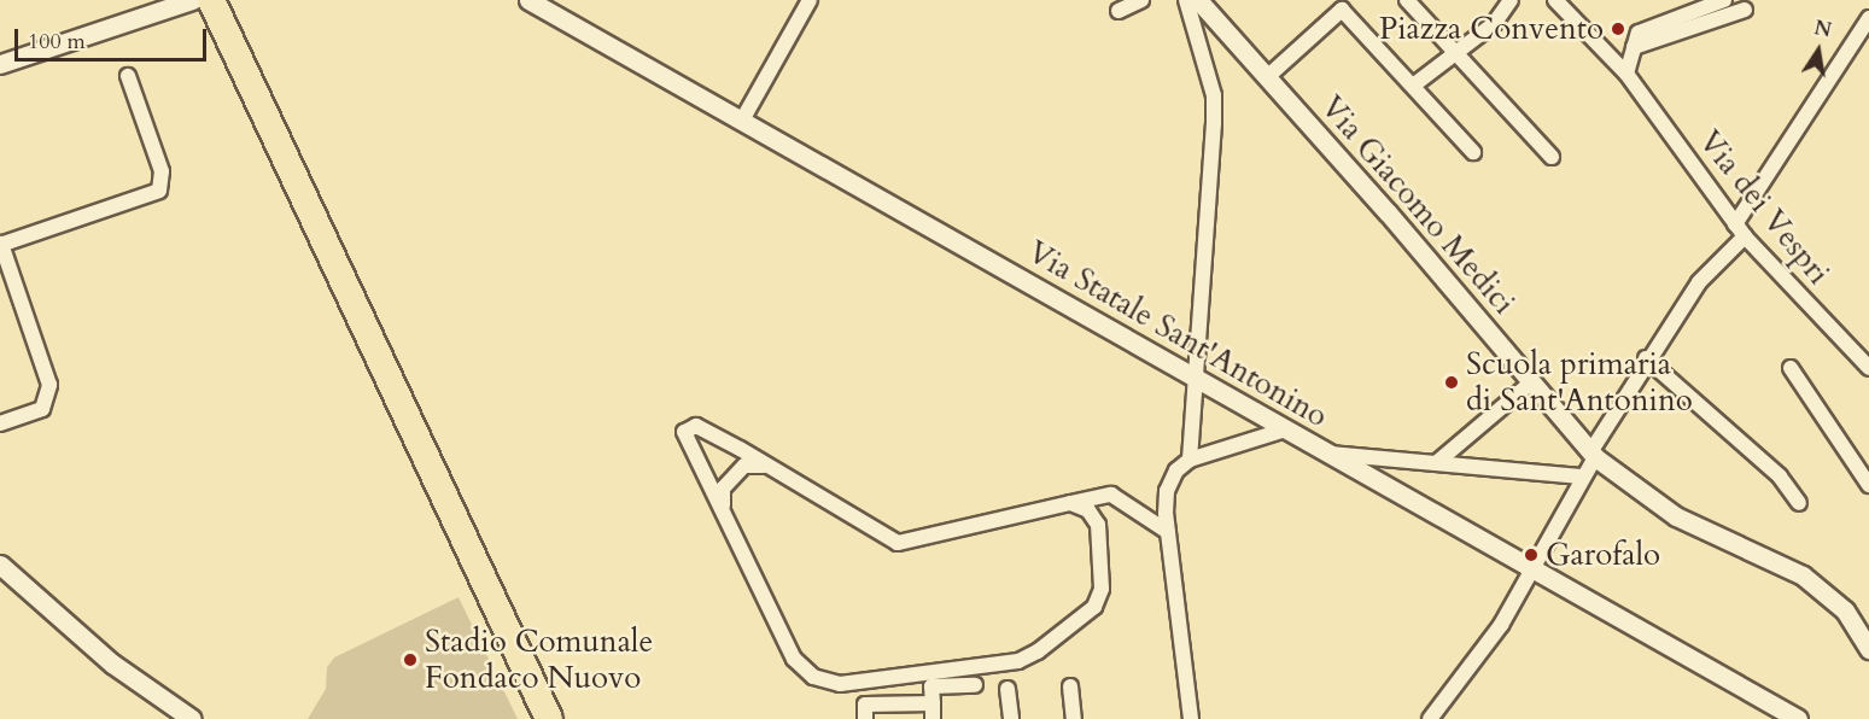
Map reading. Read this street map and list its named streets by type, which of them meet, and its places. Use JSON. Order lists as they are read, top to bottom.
{
  "streets": {
    "street": ["Via Giacomo Medici", "Via dei Vespri", "Via Statale Sant'Antonino"]
  },
  "places": [
    "Piazza Convento",
    "Scuola primaria di Sant'Antonino",
    "Garofalo",
    "Stadio Comunale Fondaco Nuovo"
  ],
  "scale_bar": "100 m",
  "north": "top"
}
